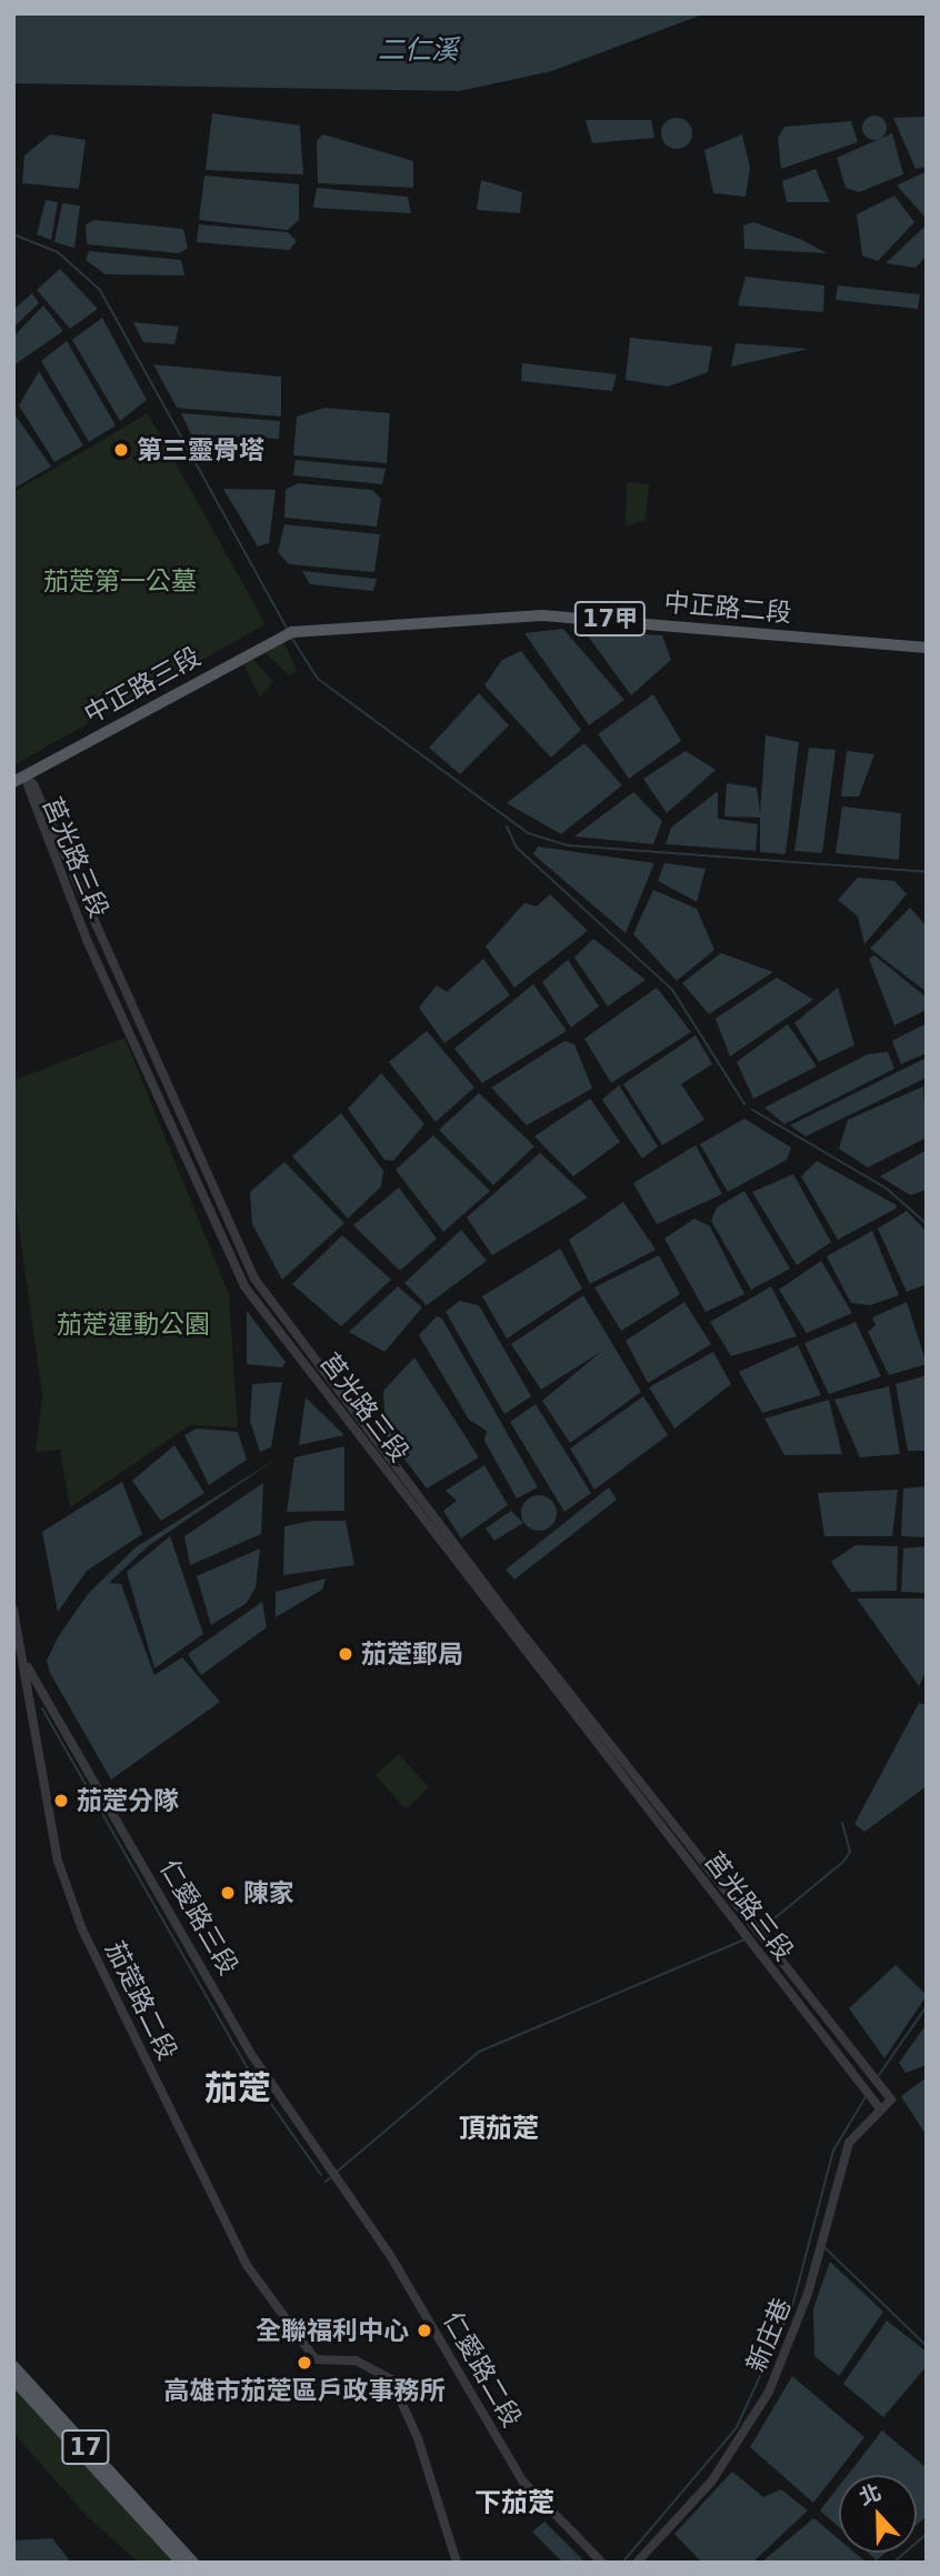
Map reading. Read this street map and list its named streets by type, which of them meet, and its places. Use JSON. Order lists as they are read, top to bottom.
{
  "streets": {
    "main road": [
      "中正路二段",
      "17甲",
      "中正路三段",
      "17"
    ],
    "street": [
      "莒光路三段",
      "仁愛路三段",
      "茄萣路二段",
      "新庄巷",
      "仁愛路二段"
    ]
  },
  "crossings": [
    ["中正路二段", "中正路三段"],
    ["中正路三段", "莒光路三段"],
    ["莒光路三段", "新庄巷"],
    ["仁愛路三段", "茄萣路二段"],
    ["仁愛路三段", "仁愛路二段"]
  ],
  "districts": ["茄萣", "頂茄萣", "下茄萣"],
  "water": ["二仁溪"],
  "parks": ["茄萣第一公墓", "茄萣運動公園"],
  "places": [
    "第三靈骨塔",
    "茄萣郵局",
    "茄萣分隊",
    "陳家",
    "全聯福利中心",
    "高雄市茄萣區戶政事務所"
  ],
  "north": "top"
}
